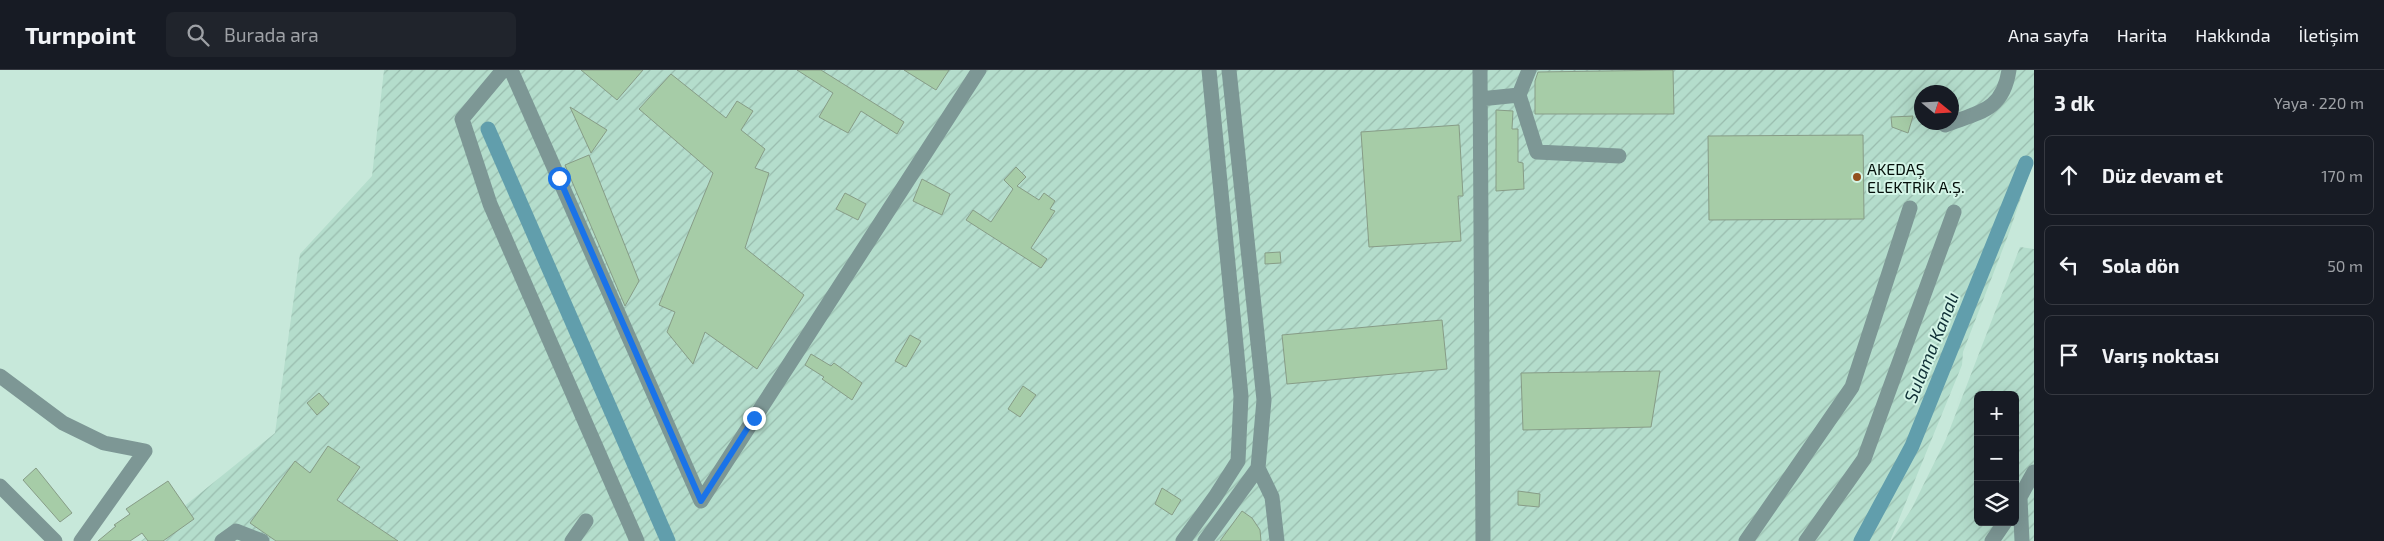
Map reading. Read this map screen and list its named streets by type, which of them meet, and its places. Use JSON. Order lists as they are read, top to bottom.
{
  "water": ["Sulama Kanalı"],
  "places": ["AKEDAŞ ELEKTRİK A.Ş."],
  "north": "right",
  "page": {
    "header": "Turnpoint",
    "search": "Burada ara",
    "nav": [
      "Ana sayfa",
      "Harita",
      "Hakkında",
      "İletişim"
    ],
    "heading": ["3 dk", "Yaya · 220 m"],
    "list": [
      ["Düz devam et", "170 m"],
      ["Sola dön", "50 m"],
      "Varış noktası"
    ],
    "map_buttons": ["+", "−"]
  }
}
